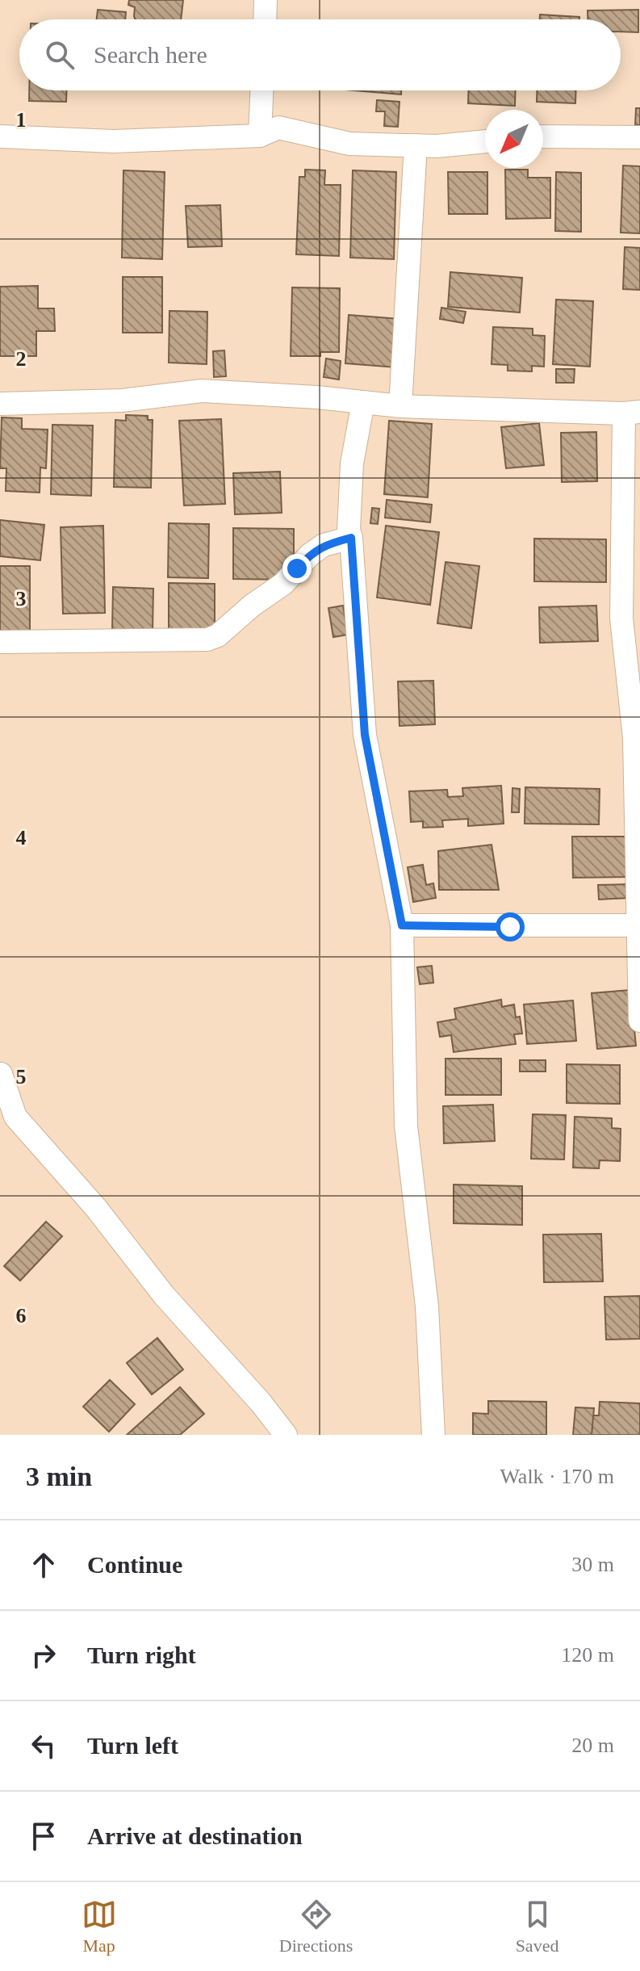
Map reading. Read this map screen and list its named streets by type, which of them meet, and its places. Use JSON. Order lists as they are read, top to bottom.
{
  "north": "bottom left",
  "page": {
    "search": "Search here",
    "heading": ["3 min", "Walk · 170 m"],
    "list": [
      ["Continue", "30 m"],
      ["Turn right", "120 m"],
      ["Turn left", "20 m"],
      "Arrive at destination"
    ],
    "nav": ["Map", "Directions", "Saved"]
  },
  "grid": {
    "rows": [
      "1",
      "2",
      "3",
      "4",
      "5",
      "6"
    ]
  }
}
